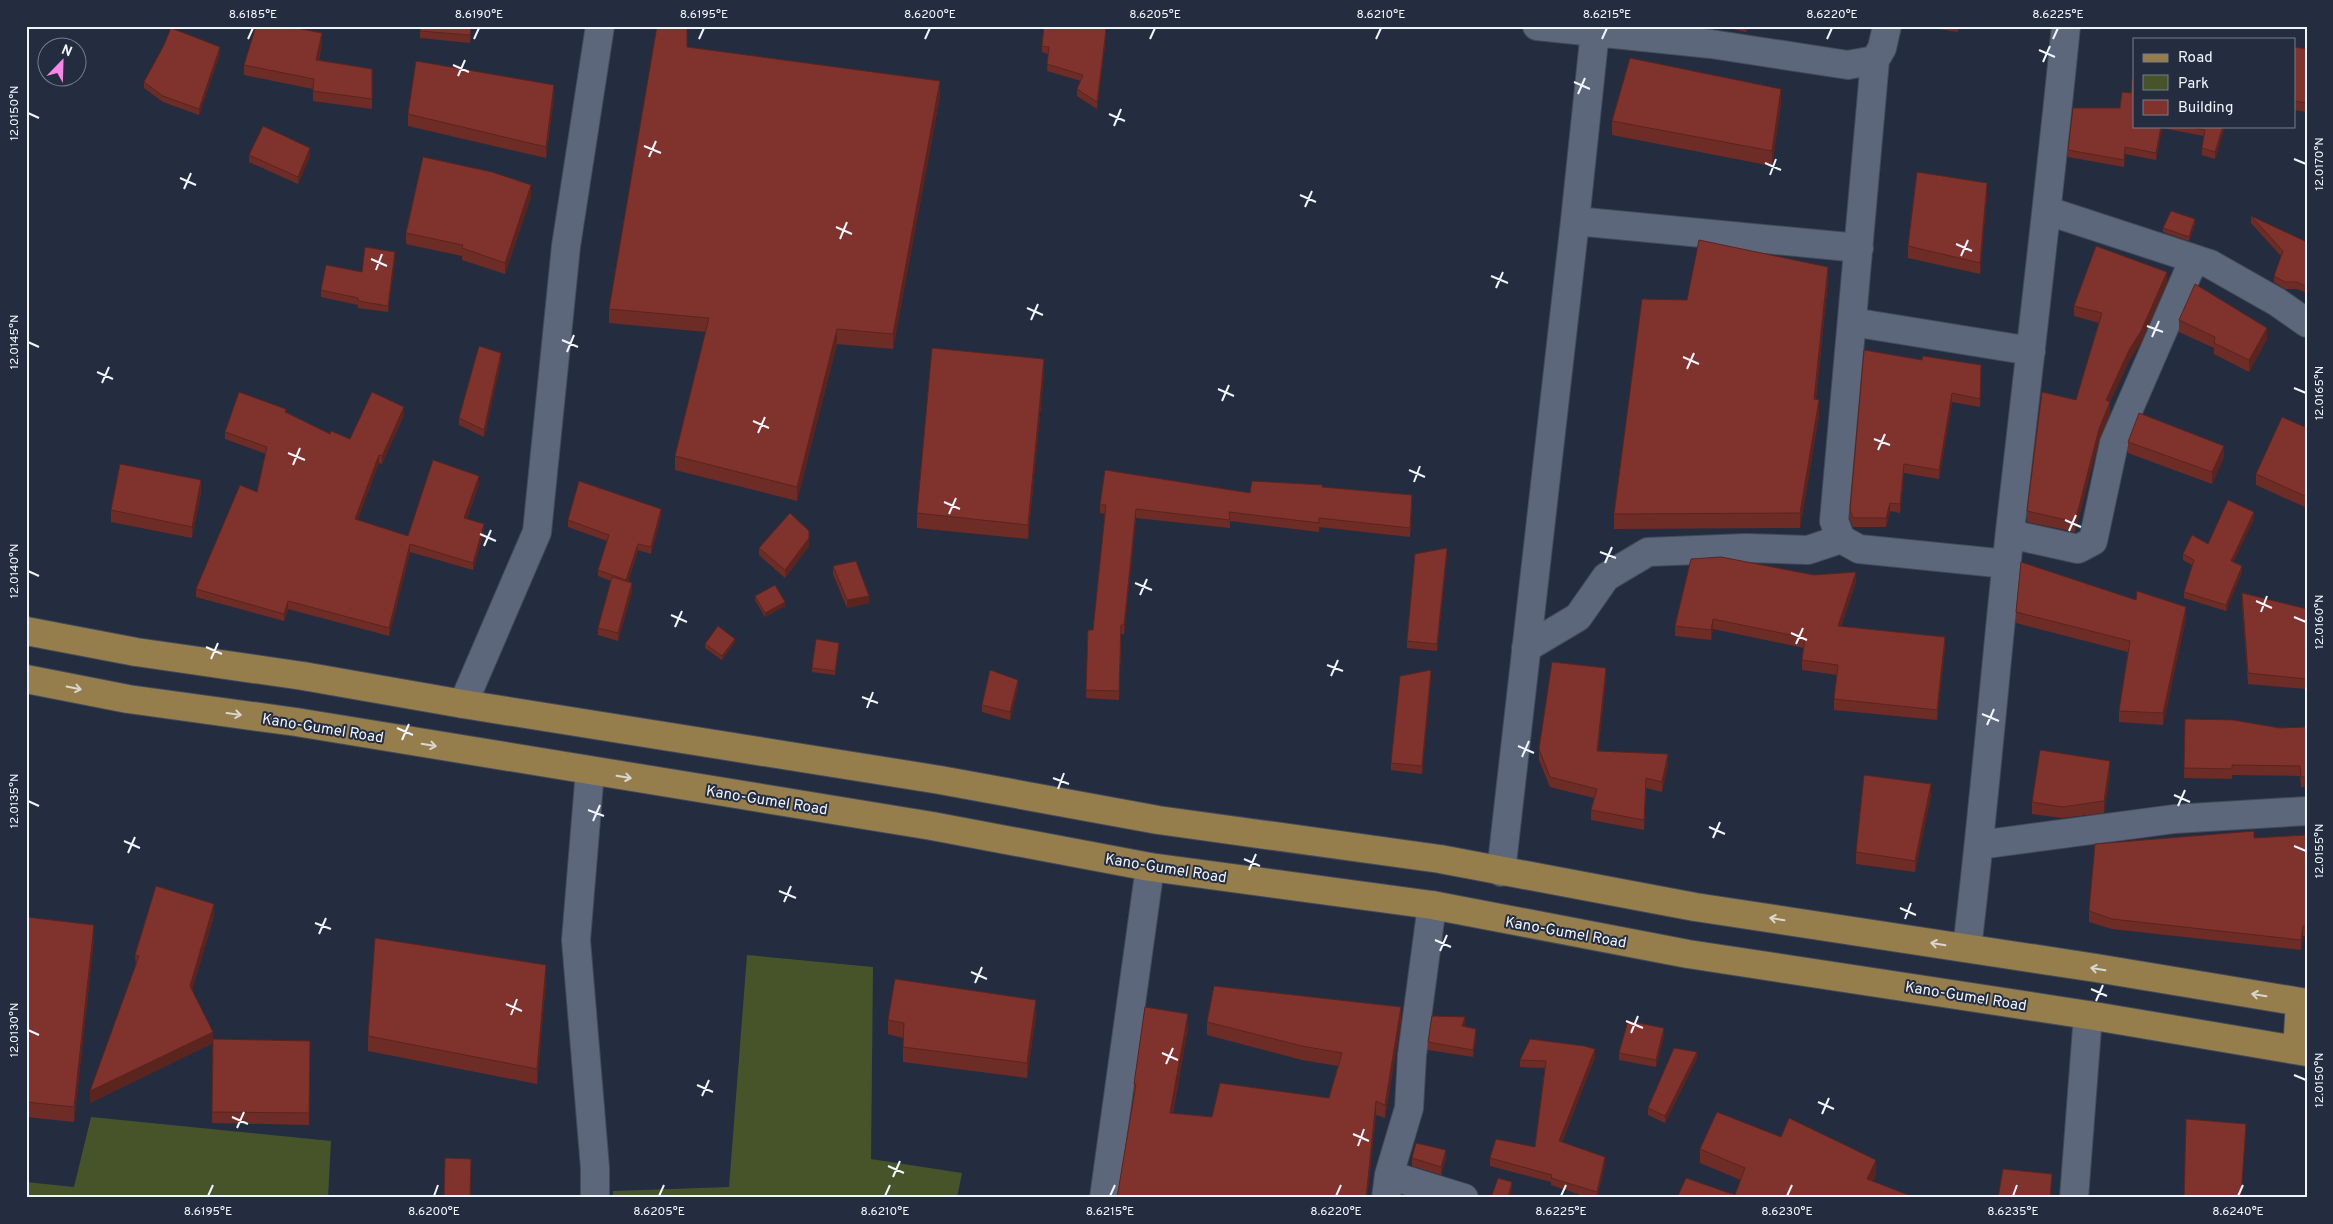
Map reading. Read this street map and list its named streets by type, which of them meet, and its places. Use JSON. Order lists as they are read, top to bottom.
{
  "streets": {
    "main road": ["Kano-Gumel Road"]
  },
  "legend": ["Road", "Park", "Building"],
  "north": "top right",
  "coordinates": [
    "8.6185°E",
    "8.6190°E",
    "8.6195°E",
    "8.6200°E",
    "8.6205°E",
    "8.6210°E",
    "8.6215°E",
    "8.6220°E",
    "8.6225°E",
    "12.0150°N",
    "12.0170°N",
    "12.0145°N",
    "12.0165°N",
    "12.0140°N",
    "12.0160°N",
    "12.0135°N",
    "12.0155°N",
    "12.0130°N",
    "8.6230°E",
    "8.6235°E",
    "8.6240°E"
  ]
}
